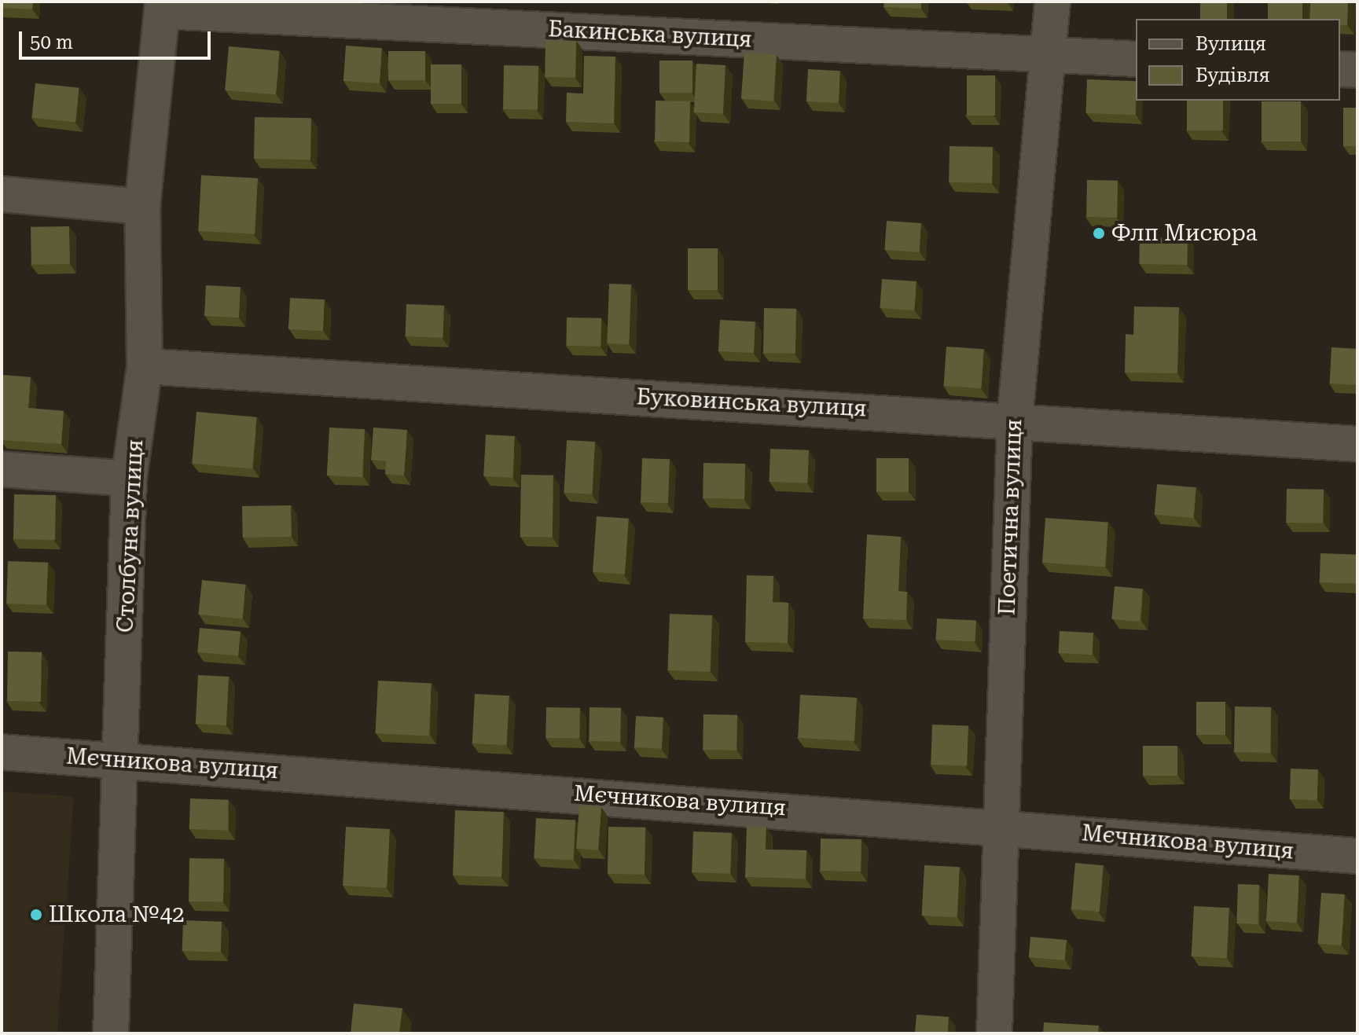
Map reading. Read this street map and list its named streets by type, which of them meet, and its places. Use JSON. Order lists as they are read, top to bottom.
{
  "streets": {
    "street": [
      "Бакинська вулиця",
      "Буковинська вулиця",
      "Поетична вулиця",
      "Столбуна вулиця",
      "Мєчникова вулиця"
    ]
  },
  "crossings": [
    ["Бакинська вулиця", "Поетична вулиця"],
    ["Бакинська вулиця", "Столбуна вулиця"],
    ["Буковинська вулиця", "Поетична вулиця"],
    ["Буковинська вулиця", "Столбуна вулиця"],
    ["Поетична вулиця", "Мєчникова вулиця"],
    ["Столбуна вулиця", "Мєчникова вулиця"]
  ],
  "places": ["Флп Мисюра", "Школа №42"],
  "legend": ["Вулиця", "Будівля"],
  "scale_bar": "50 m"
}
